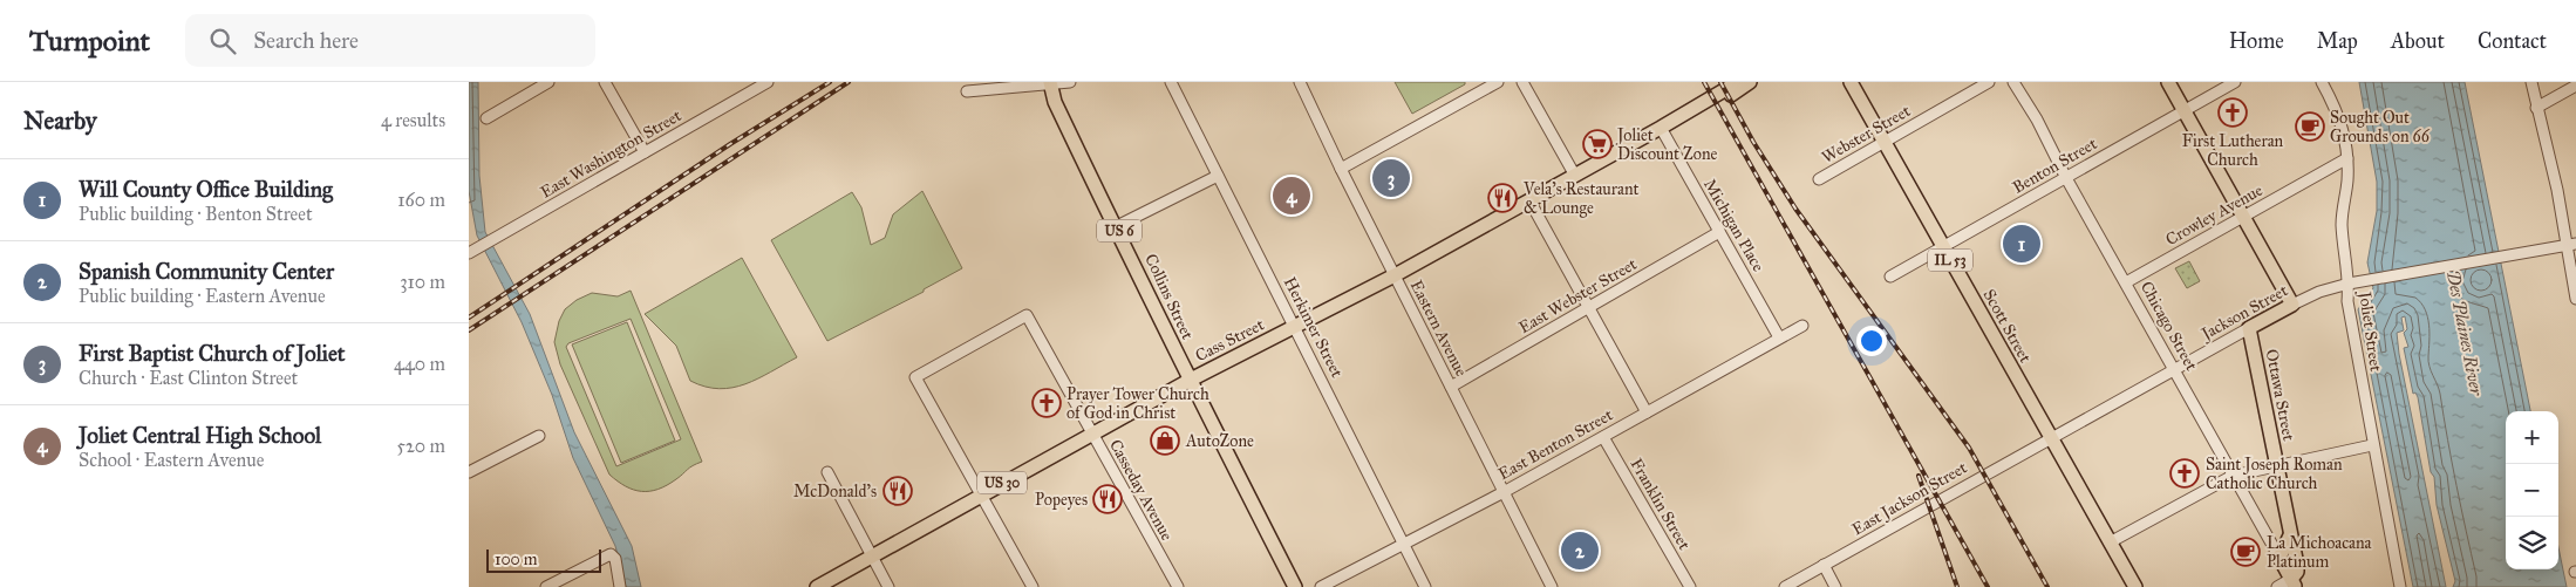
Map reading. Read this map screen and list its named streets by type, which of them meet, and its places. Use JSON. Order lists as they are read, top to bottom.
{
  "streets": {
    "main road": [
      "US 6",
      "IL 53",
      "Collins Street",
      "Jackson Street",
      "Scott Street",
      "Chicago Street",
      "Cass Street",
      "Ottawa Street",
      "US 30"
    ],
    "street": [
      "Webster Street",
      "East Washington Street",
      "Benton Street",
      "Crowley Avenue",
      "Michigan Place",
      "East Webster Street",
      "Herkimer Street",
      "Eastern Avenue",
      "Joliet Street",
      "East Benton Street",
      "Casseday Avenue",
      "East Jackson Street",
      "Franklin Street"
    ]
  },
  "crossings": [
    ["Webster Street", "Scott Street"],
    ["Benton Street", "Scott Street"],
    ["Benton Street", "Chicago Street"],
    ["Crowley Avenue", "Chicago Street"],
    ["Crowley Avenue", "Joliet Street"],
    ["Michigan Place", "East Webster Street"],
    ["Michigan Place", "Cass Street"],
    ["Michigan Place", "East Benton Street"],
    ["East Webster Street", "Eastern Avenue"],
    ["Collins Street", "Cass Street"],
    ["Jackson Street", "Scott Street"],
    ["Jackson Street", "Chicago Street"],
    ["Jackson Street", "Joliet Street"],
    ["Jackson Street", "Ottawa Street"],
    ["Jackson Street", "East Jackson Street"],
    ["Scott Street", "East Jackson Street"],
    ["Chicago Street", "Ottawa Street"],
    ["Herkimer Street", "Cass Street"],
    ["Herkimer Street", "East Benton Street"],
    ["Eastern Avenue", "Cass Street"],
    ["Eastern Avenue", "East Benton Street"],
    ["Cass Street", "Casseday Avenue"],
    ["East Benton Street", "Franklin Street"]
  ],
  "water": ["Des Plaines River"],
  "places": {
    "church": ["First Lutheran Church", "Prayer Tower Church of God in Christ", "Saint Joseph Roman Catholic Church"],
    "cafe": ["Sought Out Grounds on 66", "La Michoacana Platinum"],
    "supermarket": ["Joliet Discount Zone"],
    "restaurant": ["Vela’s Restaurant & Lounge", "McDonald's", "Popeyes"],
    "shop": ["AutoZone"]
  },
  "scale_bar": "100 m",
  "page": {
    "header": "Turnpoint",
    "search": "Search here",
    "nav": [
      "Home",
      "Map",
      "About",
      "Contact"
    ],
    "heading": ["Nearby", "4 results"],
    "pins": [
      "3",
      "4",
      "1",
      "2"
    ],
    "list": [
      {
        "mark": "1",
        "name": "Will County Office Building",
        "note": "Public building · Benton Street",
        "value": "160 m"
      },
      {
        "mark": "2",
        "name": "Spanish Community Center",
        "note": "Public building · Eastern Avenue",
        "value": "310 m"
      },
      {
        "mark": "3",
        "name": "First Baptist Church of Joliet",
        "note": "Church · East Clinton Street",
        "value": "440 m"
      },
      {
        "mark": "4",
        "name": "Joliet Central High School",
        "note": "School · Eastern Avenue",
        "value": "520 m"
      }
    ],
    "map_buttons": ["+", "−"],
    "scale": "100 m"
  }
}
